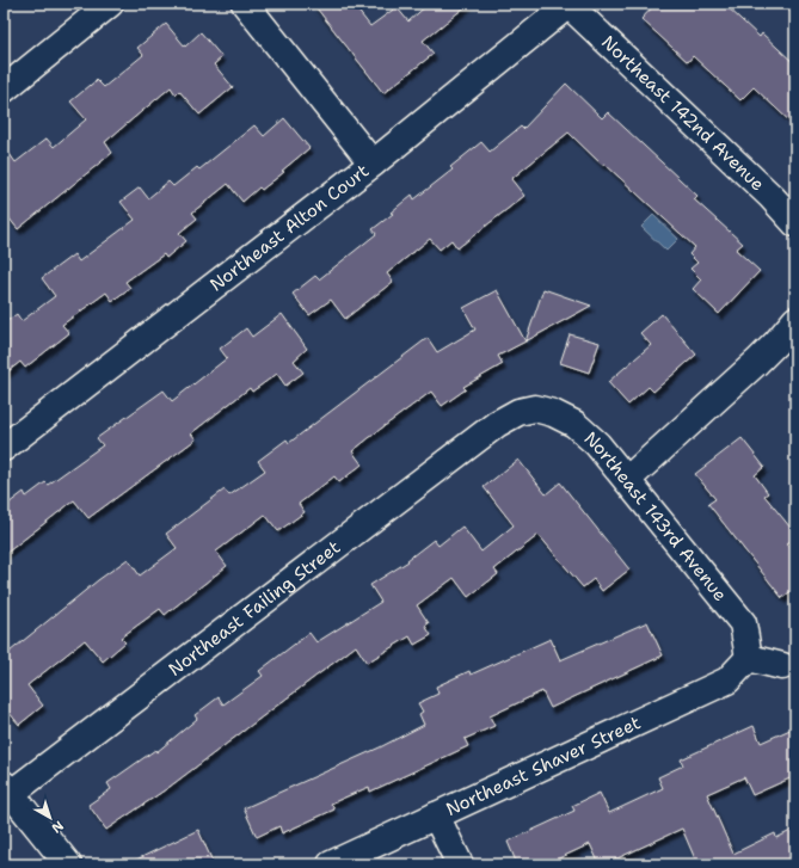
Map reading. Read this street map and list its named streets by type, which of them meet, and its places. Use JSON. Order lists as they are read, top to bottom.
{
  "streets": {
    "street": [
      "Northeast 142nd Avenue",
      "Northeast Alton Court",
      "Northeast 143rd Avenue",
      "Northeast Failing Street",
      "Northeast Shaver Street"
    ]
  },
  "crossings": [
    ["Northeast 142nd Avenue", "Northeast Alton Court"],
    ["Northeast 143rd Avenue", "Northeast Failing Street"],
    ["Northeast 143rd Avenue", "Northeast Shaver Street"]
  ],
  "north": "bottom right"
}
